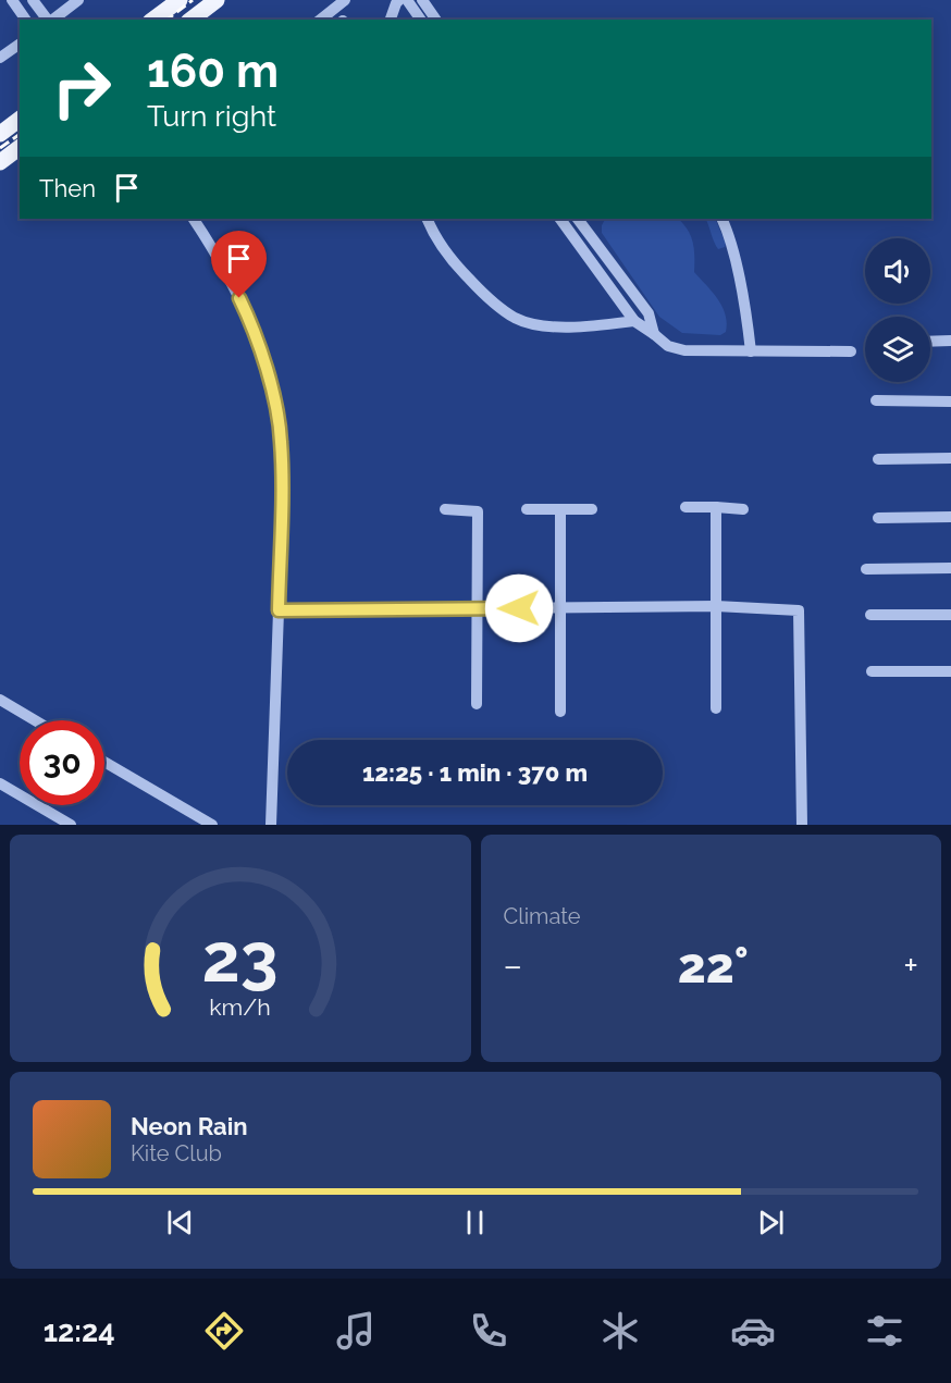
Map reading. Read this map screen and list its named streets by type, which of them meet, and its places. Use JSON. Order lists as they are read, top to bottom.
{
  "page": {
    "turn": ["160 m", "Turn right"],
    "then": "Then",
    "limit": "30",
    "trip": "12:25 · 1 min · 370 m",
    "tile": "Climate",
    "heat": ["−", "22°", "+"],
    "song": ["Neon Rain", "Kite Club"],
    "tabs": "12:24",
    "gauge": ["23", "km/h"]
  }
}
